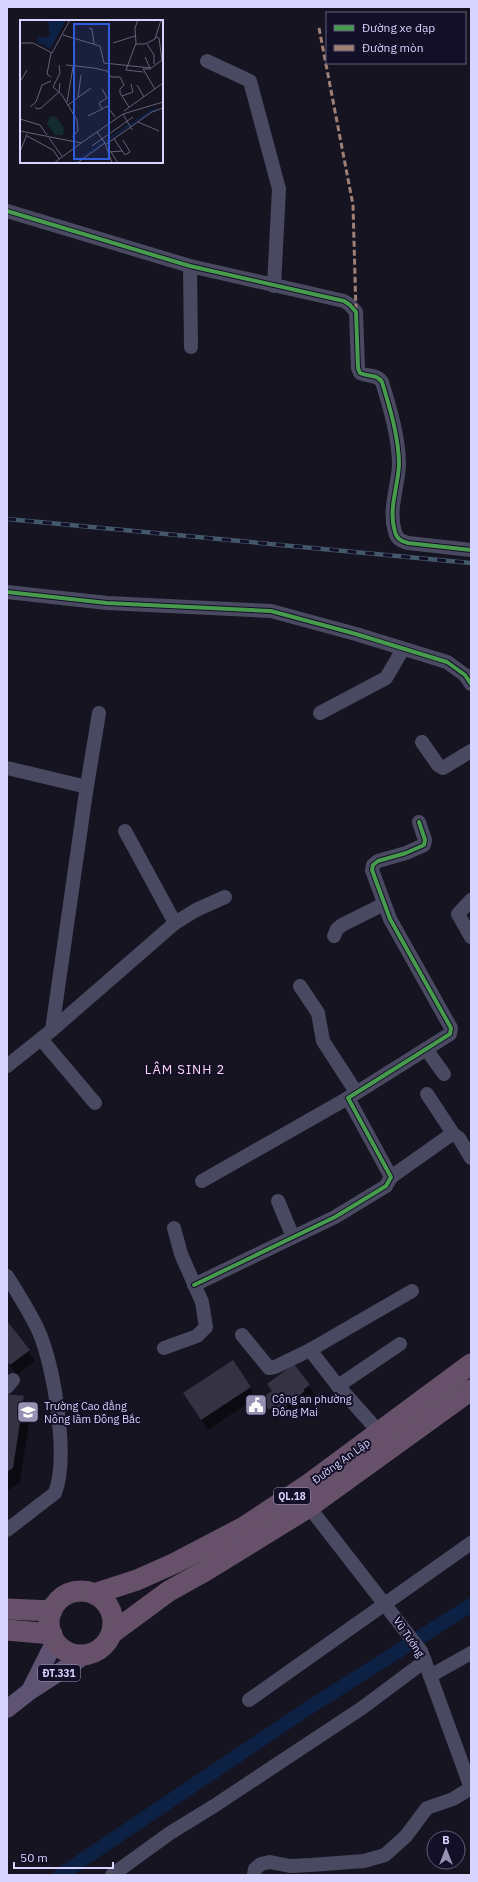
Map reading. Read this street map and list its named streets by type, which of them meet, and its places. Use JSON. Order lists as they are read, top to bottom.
{
  "streets": {
    "highway": ["Đường An Lập", "QL.18"],
    "main road": ["ĐT.331"],
    "street": ["Vũ Tướng"]
  },
  "crossings": [
    ["Đường An Lập", "QL.18"],
    ["Đường An Lập", "Vũ Tướng"],
    ["Đường An Lập", "ĐT.331"],
    ["QL.18", "ĐT.331"]
  ],
  "districts": ["LÂM SINH 2"],
  "places": {
    "public building": ["Công an phường Đông Mai"],
    "school or university": ["Trường Cao đẳng Nông lâm Đông Bắc"]
  },
  "legend": ["Đường xe đạp", "Đường mòn"],
  "scale_bar": "50 m",
  "north": "top"
}
